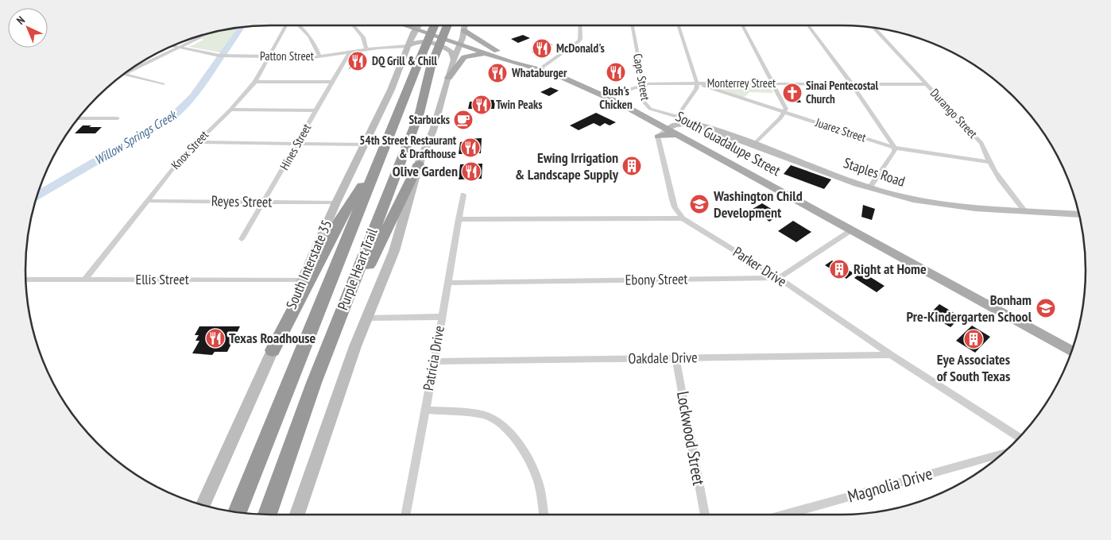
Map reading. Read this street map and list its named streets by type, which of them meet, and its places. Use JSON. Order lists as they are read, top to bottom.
{
  "streets": {
    "highway": ["Purple Heart Trail"],
    "main road": ["South Guadalupe Street", "Staples Road", "South Interstate 35"],
    "street": [
      "Patton Street",
      "Cape Street",
      "Monterrey Street",
      "Durango Street",
      "Juarez Street",
      "Hines Street",
      "Knox Street",
      "Reyes Street",
      "Parker Drive",
      "Ellis Street",
      "Ebony Street",
      "Patricia Drive",
      "Oakdale Drive",
      "Lockwood Street",
      "Magnolia Drive"
    ]
  },
  "crossings": [
    ["Patton Street", "Hines Street"],
    ["Patton Street", "Knox Street"],
    ["Patton Street", "South Interstate 35"],
    ["Cape Street", "Monterrey Street"],
    ["Cape Street", "Juarez Street"],
    ["Monterrey Street", "Durango Street"],
    ["Monterrey Street", "Juarez Street"],
    ["Monterrey Street", "South Guadalupe Street"],
    ["Durango Street", "Juarez Street"],
    ["Durango Street", "Staples Road"],
    ["South Guadalupe Street", "Staples Road"],
    ["Hines Street", "Reyes Street"],
    ["Knox Street", "Reyes Street"],
    ["Knox Street", "Ellis Street"],
    ["Reyes Street", "South Interstate 35"],
    ["South Interstate 35", "Ellis Street"],
    ["Parker Drive", "Ebony Street"],
    ["Parker Drive", "Oakdale Drive"],
    ["Ebony Street", "Patricia Drive"],
    ["Patricia Drive", "Oakdale Drive"],
    ["Oakdale Drive", "Lockwood Street"]
  ],
  "water": ["Willow Springs Creek"],
  "places": {
    "restaurant": [
      "McDonald's",
      "DQ Grill & Chill",
      "Bush's Chicken",
      "Whataburger",
      "Twin Peaks",
      "54th Street Restaurant & Drafthouse",
      "Olive Garden",
      "Texas Roadhouse"
    ],
    "church": ["Sinai Pentecostal Church"],
    "cafe": ["Starbucks"],
    "building": ["Ewing Irrigation & Landscape Supply", "Right at Home", "Eye Associates of South Texas"],
    "school or university": ["Washington Child Development", "Bonham Pre-Kindergarten School"]
  },
  "north": "top left"
}
